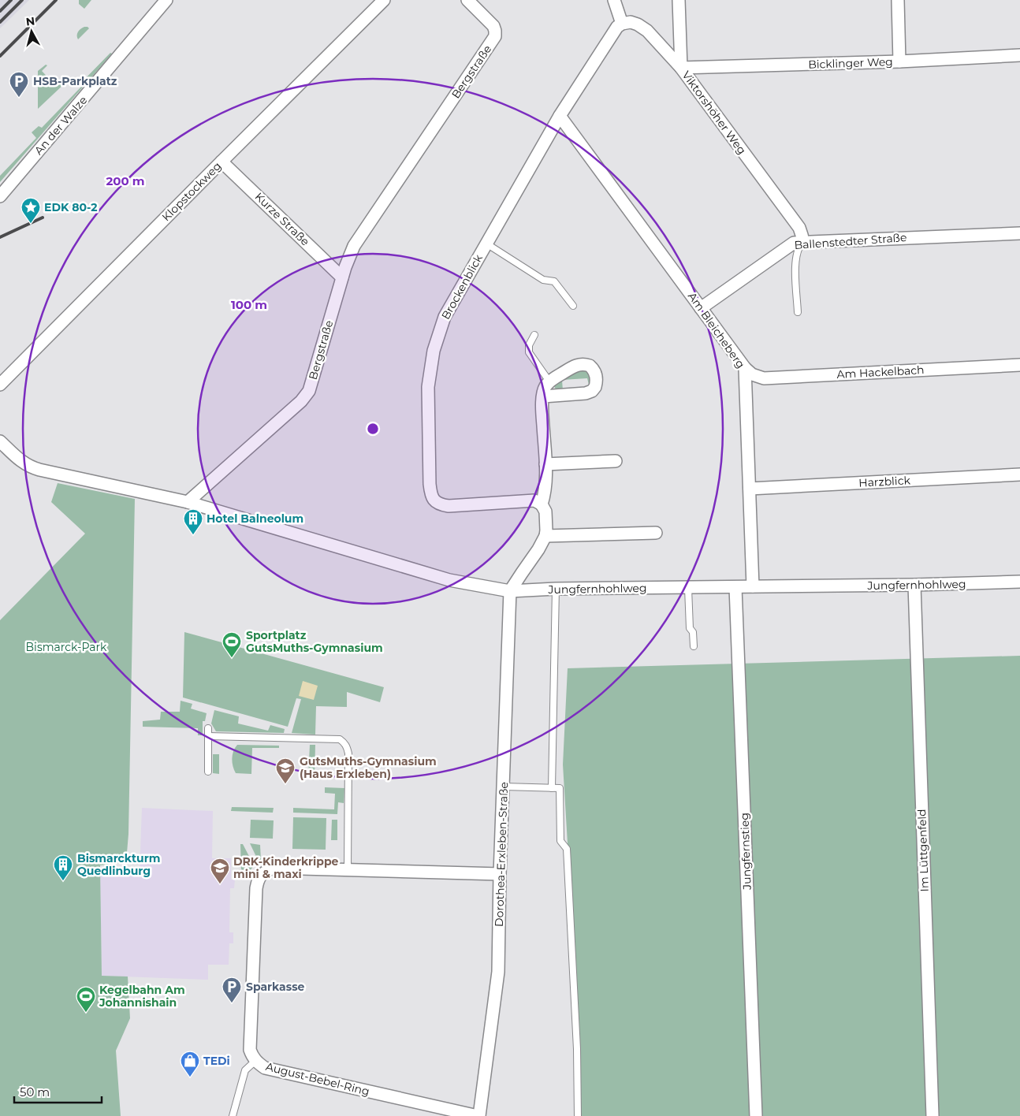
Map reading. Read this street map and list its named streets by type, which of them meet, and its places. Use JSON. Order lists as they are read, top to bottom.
{
  "streets": {
    "street": [
      "Bicklinger Weg",
      "Bergstraße",
      "Viktorshöher Weg",
      "An der Walze",
      "Klopstockweg",
      "Kurze Straße",
      "Ballenstedter Straße",
      "Brockenblick",
      "Am Bleicheberg",
      "Am Hackelbach",
      "Harzblick",
      "Jungfernhohlweg",
      "Im Lüttgenfeld",
      "Jungfernstieg",
      "Dorothea-Erxleben-Straße",
      "August-Bebel-Ring"
    ]
  },
  "crossings": [
    ["Bicklinger Weg", "Viktorshöher Weg"],
    ["Bergstraße", "Kurze Straße"],
    ["Bergstraße", "Jungfernhohlweg"],
    ["Viktorshöher Weg", "Ballenstedter Straße"],
    ["Viktorshöher Weg", "Brockenblick"],
    ["Klopstockweg", "Kurze Straße"],
    ["Ballenstedter Straße", "Am Bleicheberg"],
    ["Brockenblick", "Am Bleicheberg"],
    ["Am Bleicheberg", "Am Hackelbach"],
    ["Am Bleicheberg", "Harzblick"],
    ["Am Bleicheberg", "Jungfernhohlweg"],
    ["Jungfernhohlweg", "Im Lüttgenfeld"],
    ["Jungfernhohlweg", "Jungfernstieg"],
    ["Jungfernhohlweg", "Dorothea-Erxleben-Straße"],
    ["Dorothea-Erxleben-Straße", "August-Bebel-Ring"]
  ],
  "parks": ["Bismarck-Park"],
  "places": {
    "parking": ["HSB-Parkplatz", "Sparkasse"],
    "place": ["EDK 80-2"],
    "building": ["Hotel Balneolum", "Bismarckturm Quedlinburg"],
    "sports": ["Sportplatz GutsMuths-Gymnasium", "Kegelbahn Am Johannishain"],
    "school or university": ["GutsMuths-Gymnasium (Haus Erxleben)", "DRK-Kinderkrippe mini & maxi"],
    "shop": ["TEDi"]
  },
  "scale_bar": "50 m",
  "north": "top",
  "rings": ["200 m", "100 m"]
}
